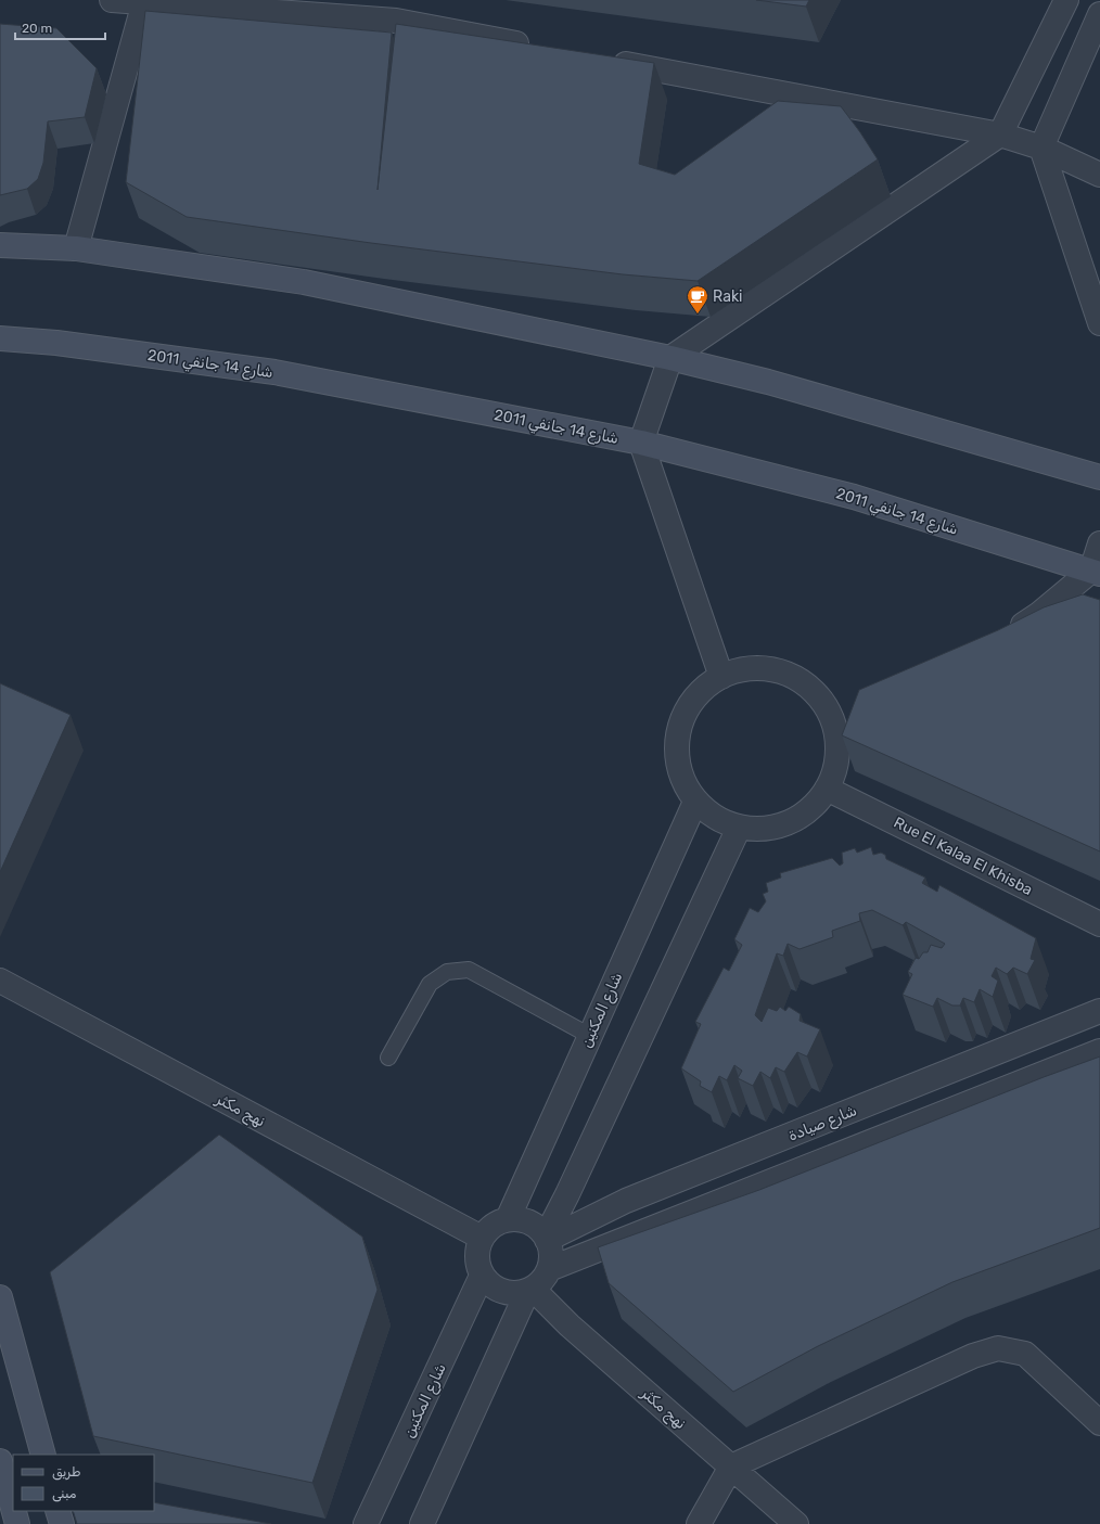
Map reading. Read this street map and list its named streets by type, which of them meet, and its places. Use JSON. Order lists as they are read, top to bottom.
{
  "streets": {
    "street": [
      "شارع 14 جانفي 2011",
      "Rue El Kalaa El Khisba",
      "شارع المكنين",
      "نهج مكثر",
      "شارع صيادة"
    ]
  },
  "crossings": [
    ["شارع المكنين", "نهج مكثر"],
    ["شارع المكنين", "شارع صيادة"],
    ["نهج مكثر", "شارع صيادة"]
  ],
  "places": {
    "cafe": ["Raki"]
  },
  "legend": ["طريق", "مبنى"],
  "scale_bar": "20 m"
}
